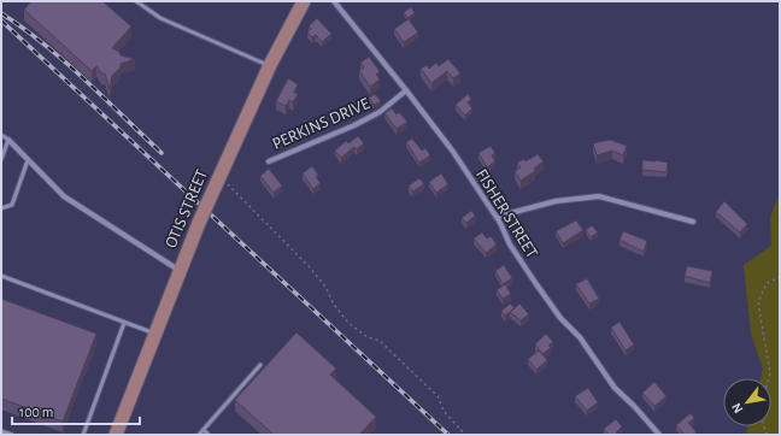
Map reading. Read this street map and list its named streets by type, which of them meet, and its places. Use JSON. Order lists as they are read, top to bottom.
{
  "streets": {
    "main road": ["OTIS STREET"],
    "street": ["PERKINS DRIVE", "FISHER STREET"]
  },
  "crossings": [
    ["PERKINS DRIVE", "FISHER STREET"]
  ],
  "scale_bar": "100 m",
  "north": "bottom left"
}
